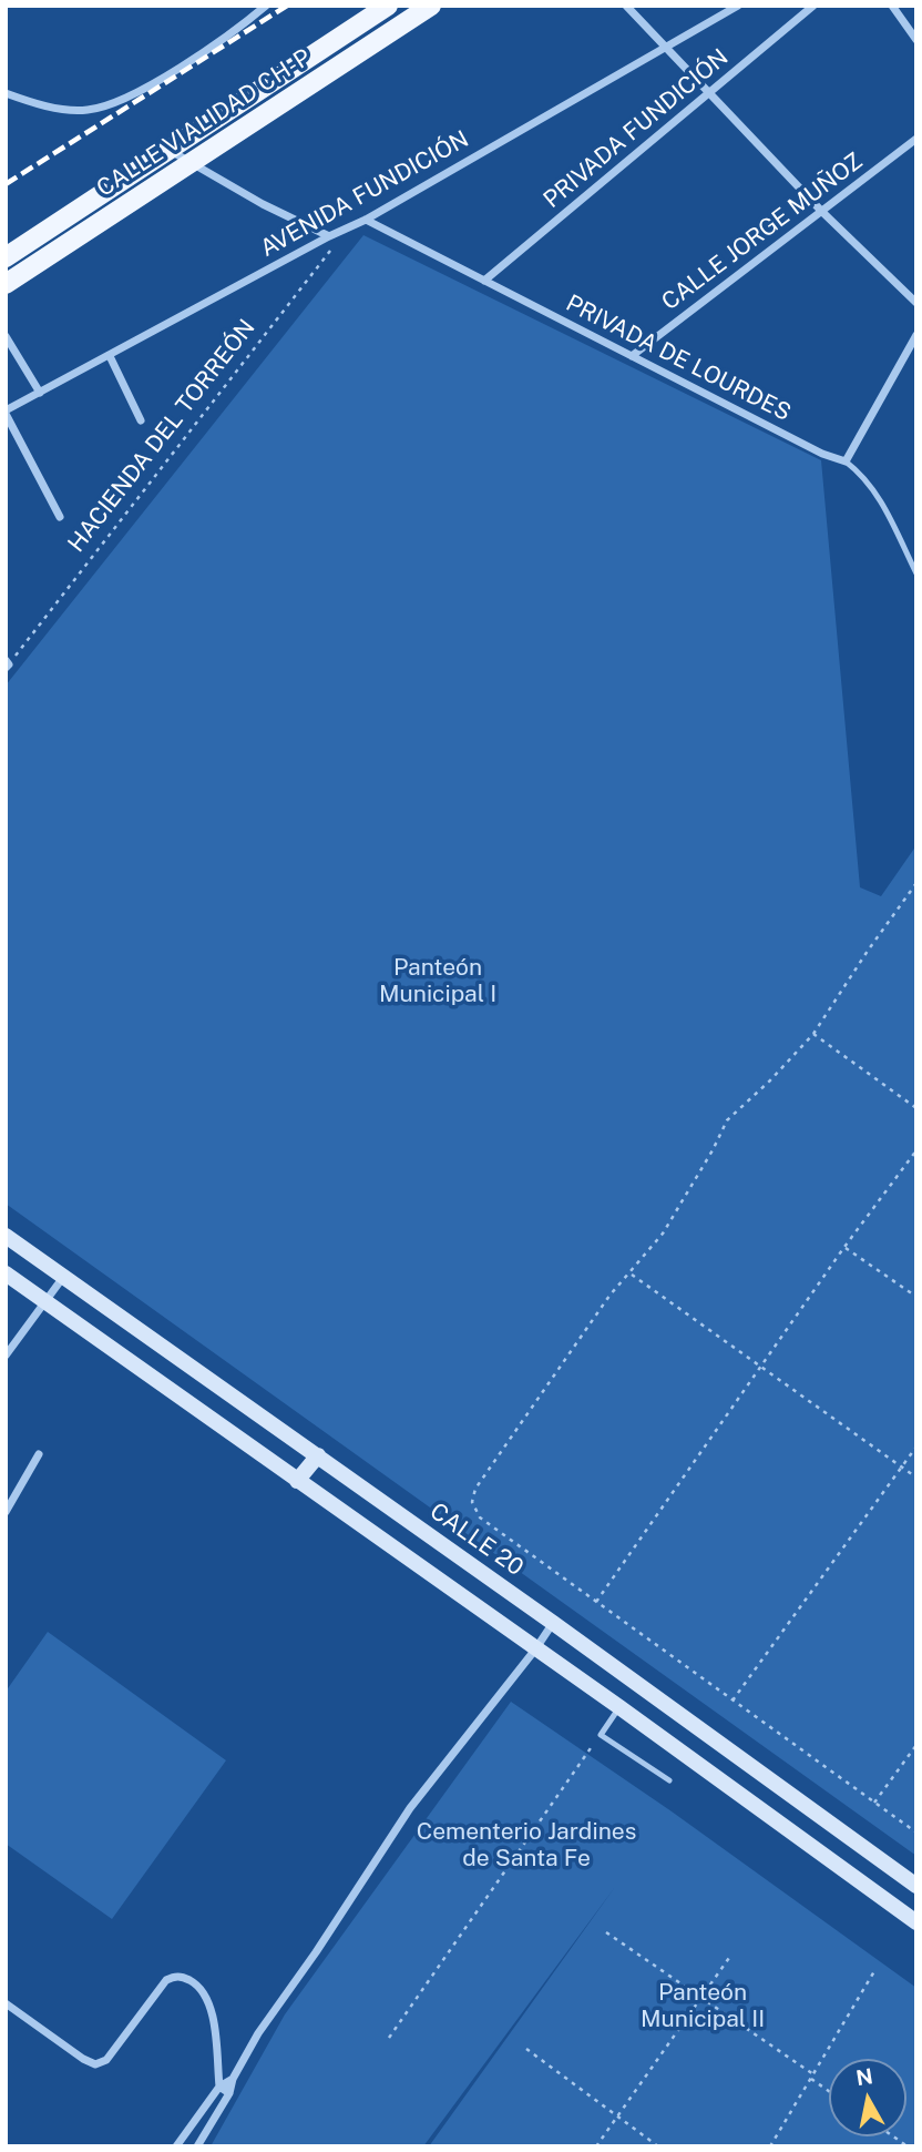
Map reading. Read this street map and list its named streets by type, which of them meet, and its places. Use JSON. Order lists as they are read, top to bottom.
{
  "streets": {
    "main road": ["CALLE VIALIDAD CH-P", "CALLE 20"],
    "street": [
      "PRIVADA FUNDICIÓN",
      "AVENIDA FUNDICIÓN",
      "CALLE JORGE MUÑOZ",
      "PRIVADA DE LOURDES"
    ],
    "path": ["HACIENDA DEL TORREÓN"]
  },
  "crossings": [
    ["PRIVADA FUNDICIÓN", "PRIVADA DE LOURDES"],
    ["AVENIDA FUNDICIÓN", "PRIVADA DE LOURDES"],
    ["AVENIDA FUNDICIÓN", "HACIENDA DEL TORREÓN"],
    ["CALLE JORGE MUÑOZ", "PRIVADA DE LOURDES"]
  ],
  "parks": ["Panteón Municipal I", "Cementerio Jardines de Santa Fe", "Panteón Municipal II"],
  "north": "top"
}
